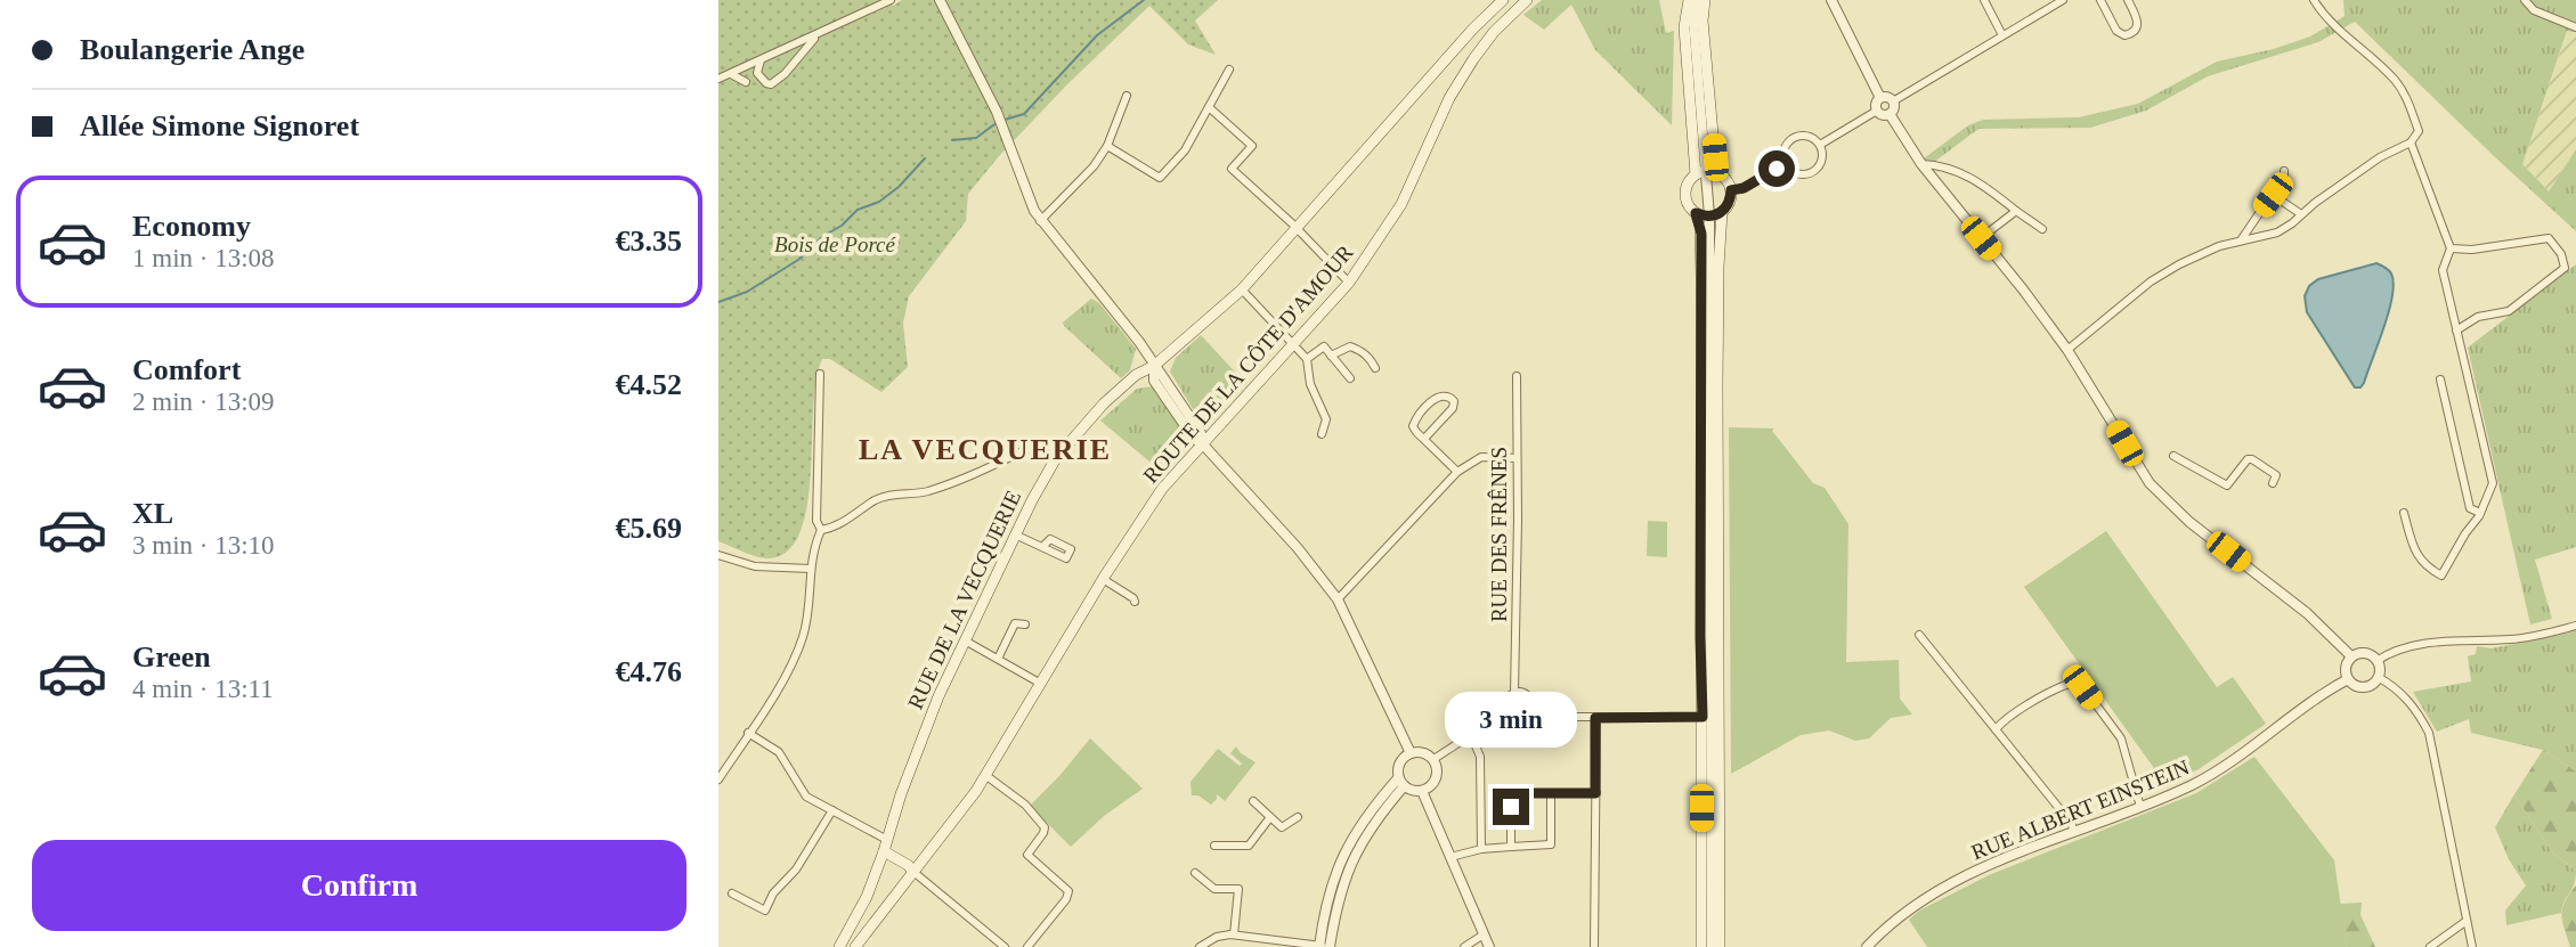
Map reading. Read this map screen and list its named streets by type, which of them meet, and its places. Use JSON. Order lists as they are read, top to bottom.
{
  "streets": {
    "main road": ["ROUTE DE LA CÔTE D'AMOUR", "RUE DE LA VECQUERIE"],
    "street": ["RUE DES FRÊNES", "RUE ALBERT EINSTEIN"]
  },
  "districts": ["LA VECQUERIE"],
  "parks": ["Bois de Porcé"],
  "page": {
    "banner": ["Boulangerie Ange", "Allée Simone Signoret"],
    "list": [
      {
        "name": "Economy",
        "note": "1 min · 13:08",
        "value": "€3.35"
      },
      {
        "name": "Comfort",
        "note": "2 min · 13:09",
        "value": "€4.52"
      },
      {
        "name": "XL",
        "note": "3 min · 13:10",
        "value": "€5.69"
      },
      {
        "name": "Green",
        "note": "4 min · 13:11",
        "value": "€4.76"
      }
    ],
    "bubble": "3 min",
    "buttons": "Confirm"
  }
}
